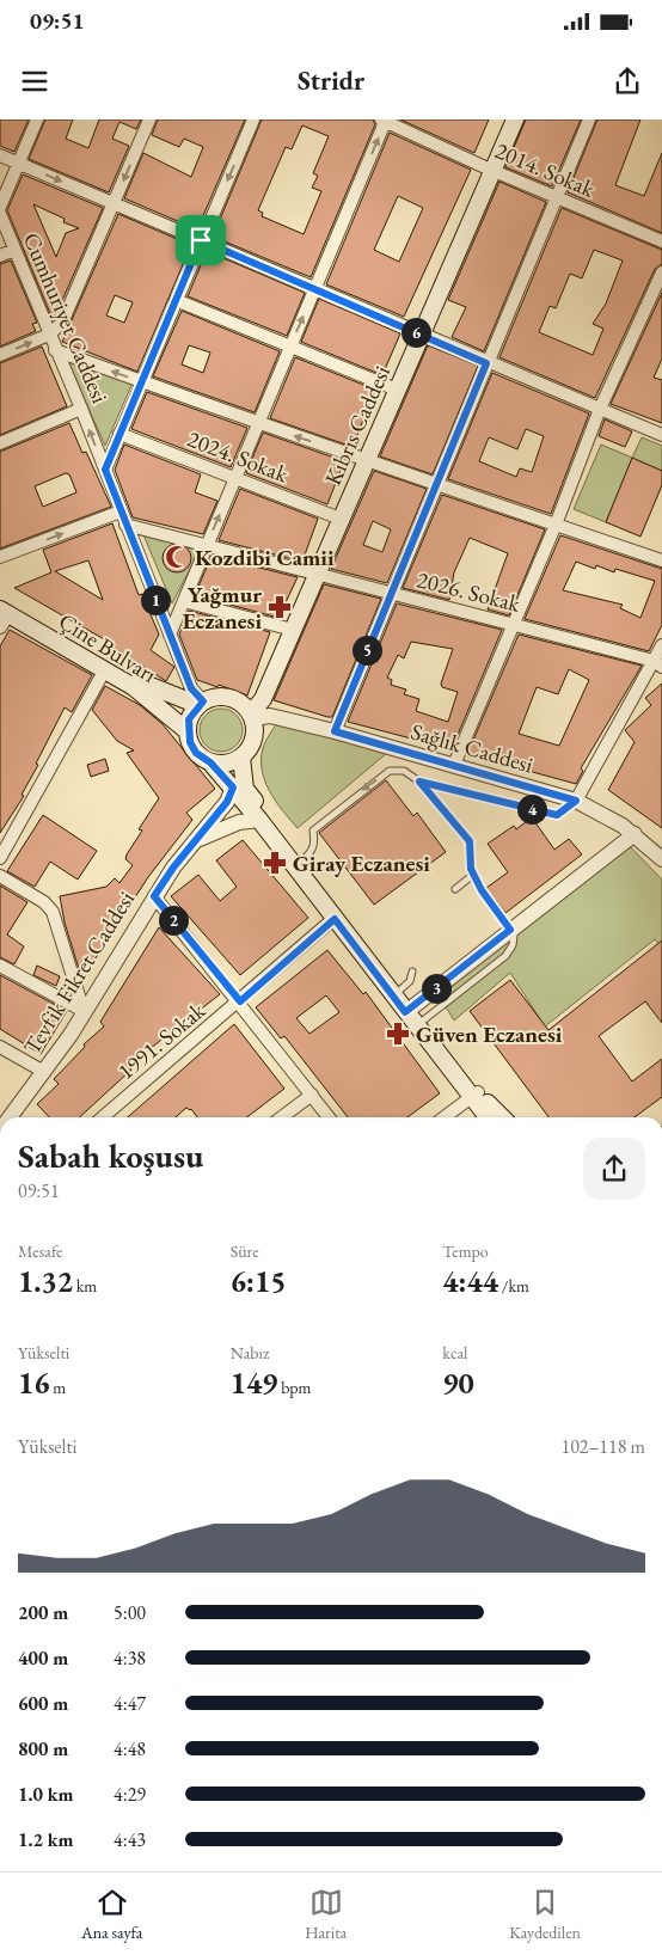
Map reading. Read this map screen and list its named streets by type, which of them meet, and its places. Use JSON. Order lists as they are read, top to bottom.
{
  "streets": {
    "main road": ["Kıbrıs Caddesi", "Çine Bulvarı"],
    "street": [
      "2014. Sokak",
      "Cumhuriyet Caddesi",
      "2024. Sokak",
      "2026. Sokak",
      "Sağlık Caddesi",
      "Tevfik Fikret Caddesi",
      "1991. Sokak"
    ]
  },
  "crossings": [
    ["2014. Sokak", "Kıbrıs Caddesi"],
    ["Cumhuriyet Caddesi", "Kıbrıs Caddesi"],
    ["Cumhuriyet Caddesi", "2026. Sokak"],
    ["Cumhuriyet Caddesi", "Çine Bulvarı"],
    ["Cumhuriyet Caddesi", "Sağlık Caddesi"],
    ["Kıbrıs Caddesi", "2024. Sokak"],
    ["Kıbrıs Caddesi", "2026. Sokak"],
    ["Kıbrıs Caddesi", "Çine Bulvarı"],
    ["Kıbrıs Caddesi", "Sağlık Caddesi"],
    ["Çine Bulvarı", "Sağlık Caddesi"]
  ],
  "places": {
    "mosque": ["Kozdibi Camii"],
    "pharmacy": ["Yağmur Eczanesi", "Giray Eczanesi", "Güven Eczanesi"]
  },
  "page": {
    "status": "09:51",
    "header": "Stridr",
    "pins": [
      "6",
      "1",
      "5",
      "4",
      "2",
      "3"
    ],
    "heading": ["Sabah koşusu", "09:51"],
    "stats": [
      ["Mesafe", "1.32 km"],
      ["Süre", "6:15"],
      ["Tempo", "4:44 /km"],
      ["Yükselti", "16 m"],
      ["Nabız", "149 bpm"],
      ["kcal", "90"]
    ],
    "chart": ["Yükselti", "102–118 m"],
    "list": [
      {
        "name": "200 m",
        "note": "5:00"
      },
      {
        "name": "400 m",
        "note": "4:38"
      },
      {
        "name": "600 m",
        "note": "4:47"
      },
      {
        "name": "800 m",
        "note": "4:48"
      },
      {
        "name": "1.0 km",
        "note": "4:29"
      },
      {
        "name": "1.2 km",
        "note": "4:43"
      }
    ],
    "tabs": ["Ana sayfa", "Harita", "Kaydedilen"]
  }
}
